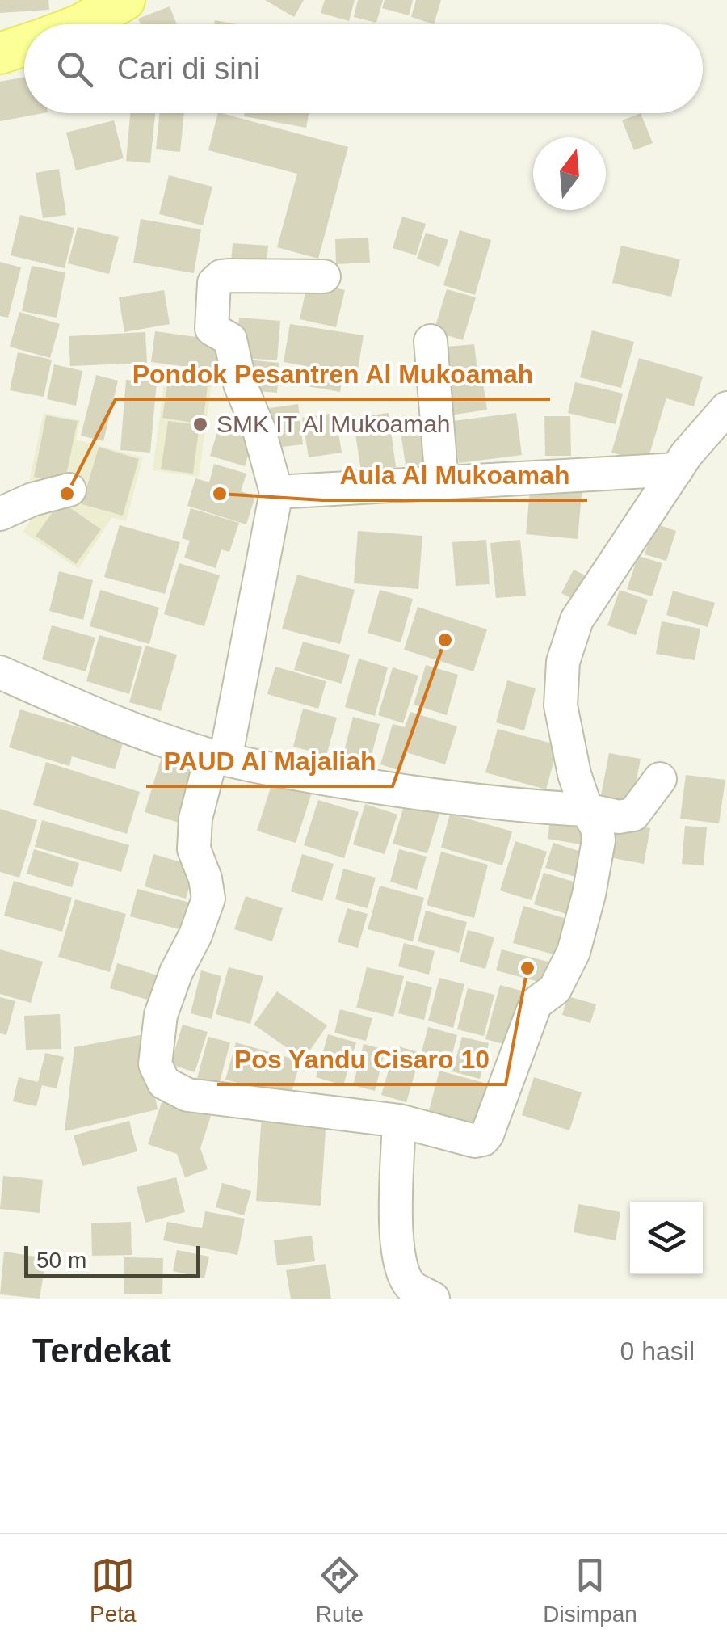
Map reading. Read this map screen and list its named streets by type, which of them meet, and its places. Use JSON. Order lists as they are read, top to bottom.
{
  "places": [
    "SMK IT Al Mukoamah",
    "Pondok Pesantren Al Mukoamah",
    "Aula Al Mukoamah",
    "PAUD Al Majaliah",
    "Pos Yandu Cisaro 10"
  ],
  "scale_bar": "50 m",
  "north": "top",
  "page": {
    "search": "Cari di sini",
    "scale": "50 m",
    "heading": ["Terdekat", "0 hasil"],
    "nav": ["Peta", "Rute", "Disimpan"]
  }
}
